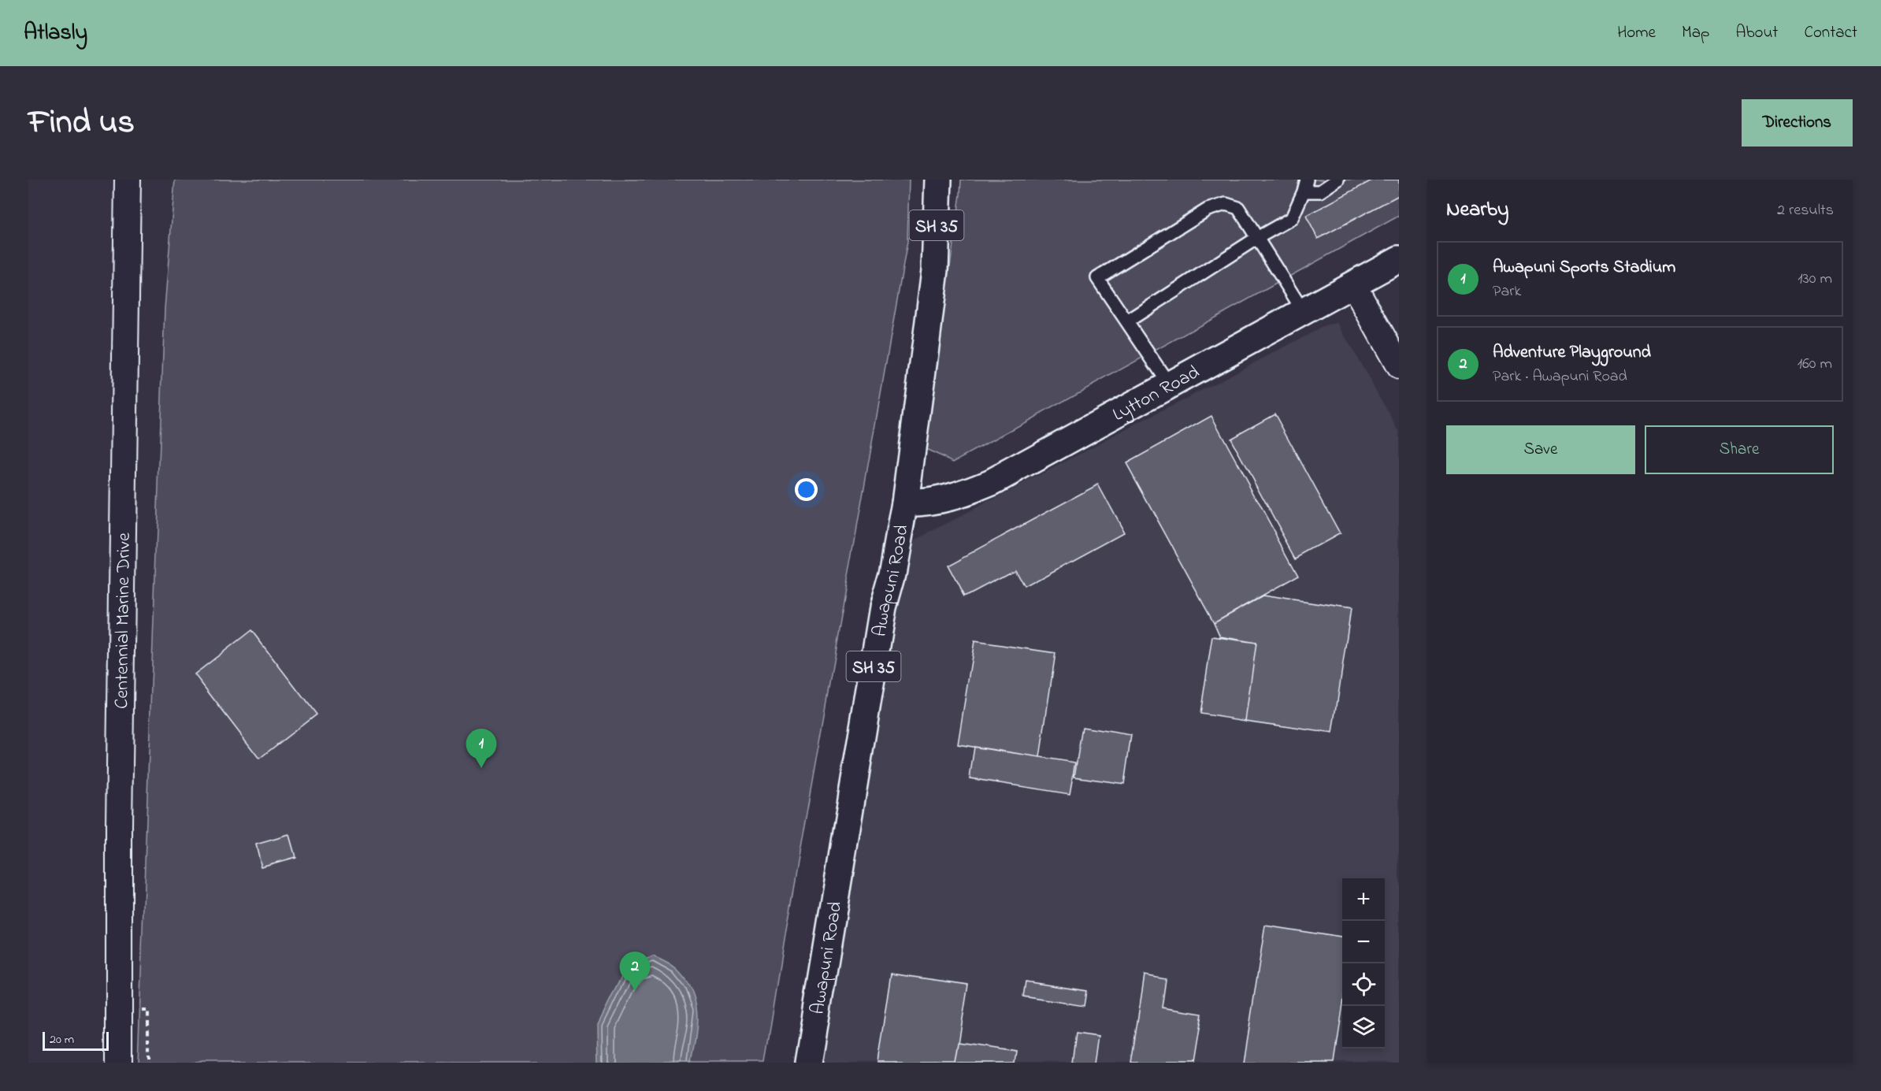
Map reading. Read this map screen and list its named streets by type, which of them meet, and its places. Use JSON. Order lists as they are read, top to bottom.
{
  "streets": {
    "main road": ["SH 35", "Lytton Road", "Awapuni Road"],
    "street": ["Centennial Marine Drive"]
  },
  "crossings": [
    ["Lytton Road", "Awapuni Road"]
  ],
  "scale_bar": "20 m",
  "page": {
    "header": "Atlasly",
    "nav": [
      "Home",
      "Map",
      "About",
      "Contact"
    ],
    "title": "Find us",
    "buttons": [
      "Directions",
      ["Save", "Share"]
    ],
    "heading": ["Nearby", "2 results"],
    "list": [
      {
        "mark": "1",
        "name": "Awapuni Sports Stadium",
        "note": "Park",
        "value": "130 m"
      },
      {
        "mark": "2",
        "name": "Adventure Playground",
        "note": "Park · Awapuni Road",
        "value": "160 m"
      }
    ],
    "pins": ["1", "2"],
    "map_buttons": ["+", "−"],
    "scale": "20 m"
  }
}
